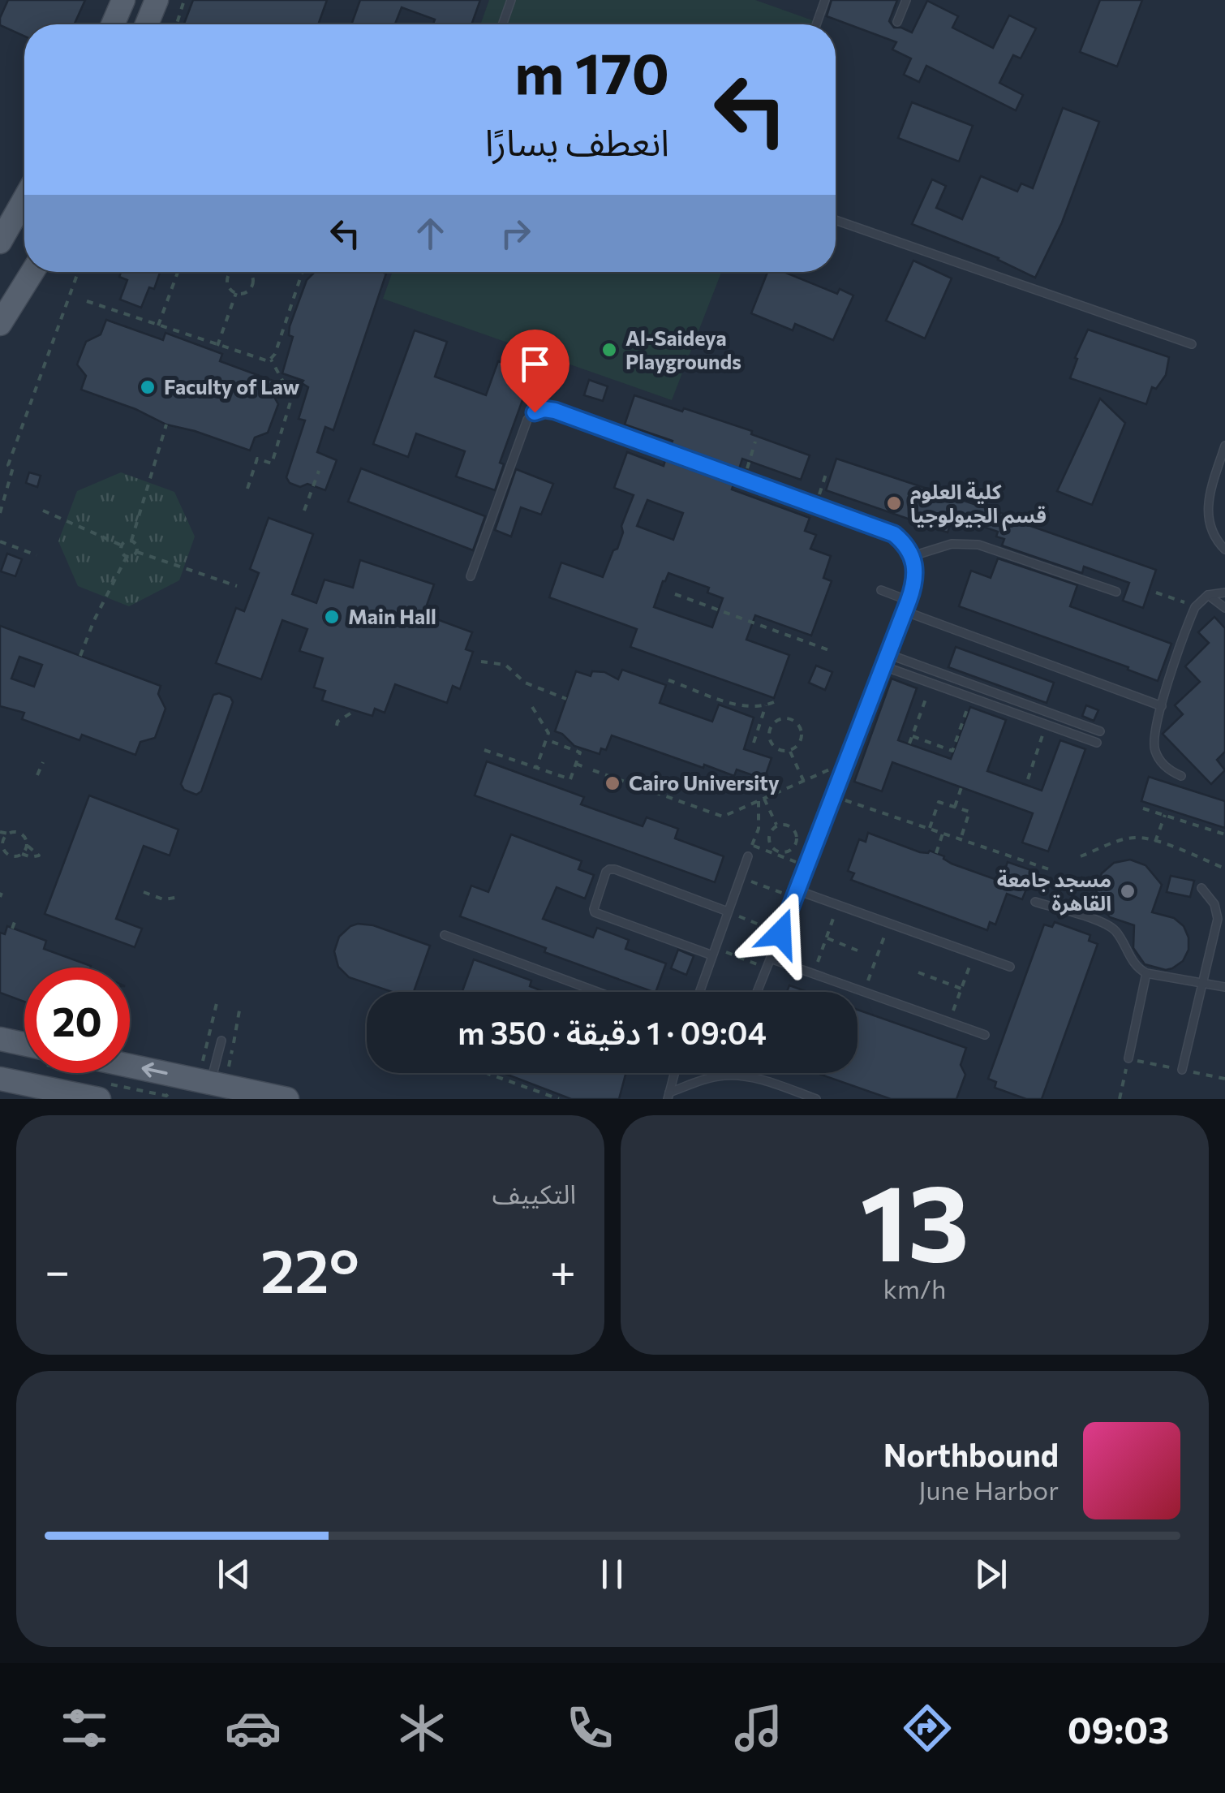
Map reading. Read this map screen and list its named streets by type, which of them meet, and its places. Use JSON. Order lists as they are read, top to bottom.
{
  "places": [
    "Al-Saideya Playgrounds",
    "Faculty of Law",
    "كلية العلوم قسم الجيولوجيا",
    "Main Hall",
    "Cairo University",
    "مسجد جامعة القاهرة"
  ],
  "page": {
    "turn": ["170 m", "انعطف يسارًا"],
    "limit": "20",
    "trip": "09:04 · 1 دقيقة · 350 m",
    "tile": [
      ["13", "km/h"],
      "التكييف"
    ],
    "heat": ["−", "22°", "+"],
    "song": ["Northbound", "June Harbor"],
    "tabs": "09:03"
  }
}
